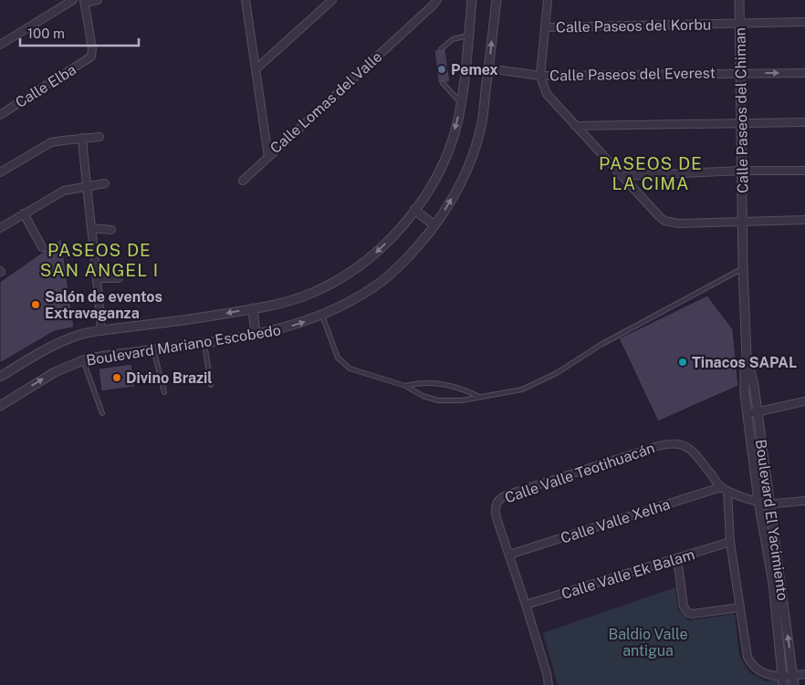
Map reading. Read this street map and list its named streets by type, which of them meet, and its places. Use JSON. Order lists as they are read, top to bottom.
{
  "streets": {
    "street": [
      "Calle Paseos del Korbu",
      "Calle Paseos del Everest",
      "Calle Elba",
      "Calle Lomas del Valle",
      "Calle Paseos del Chiman",
      "Boulevard Mariano Escobedo",
      "Calle Valle Teotihuacán",
      "Boulevard El Yacimiento",
      "Calle Valle Xelha",
      "Calle Valle Ek Balam"
    ]
  },
  "crossings": [
    ["Calle Paseos del Korbu", "Calle Paseos del Chiman"],
    ["Calle Paseos del Everest", "Calle Paseos del Chiman"],
    ["Calle Paseos del Everest", "Boulevard Mariano Escobedo"],
    ["Calle Paseos del Chiman", "Boulevard El Yacimiento"],
    ["Calle Valle Teotihuacán", "Calle Valle Xelha"],
    ["Calle Valle Teotihuacán", "Calle Valle Ek Balam"]
  ],
  "districts": ["PASEOS DE LA CIMA", "PASEOS DE SAN ANGEL I"],
  "parks": ["Baldio Valle antigua"],
  "places": [
    "Pemex",
    "Salón de eventos Extravaganza",
    "Tinacos SAPAL",
    "Divino Brazil"
  ],
  "scale_bar": "100 m"
}
